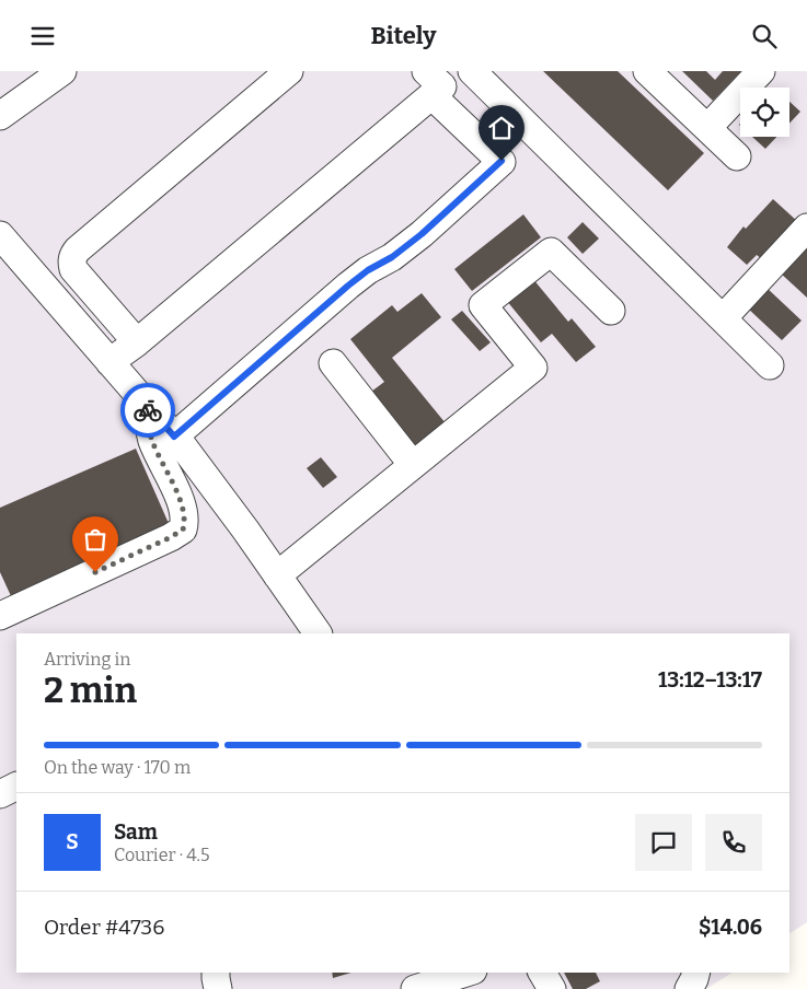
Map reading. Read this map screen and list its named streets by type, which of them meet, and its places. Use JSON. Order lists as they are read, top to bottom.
{
  "page": {
    "header": "Bitely",
    "heading": ["2 min", "Arriving in", "13:12–13:17"],
    "panel": [
      "Sam",
      "Courier · 4.5",
      "Order #4736",
      "$14.06"
    ],
    "bar": "On the way · 170 m",
    "round": "S"
  }
}
